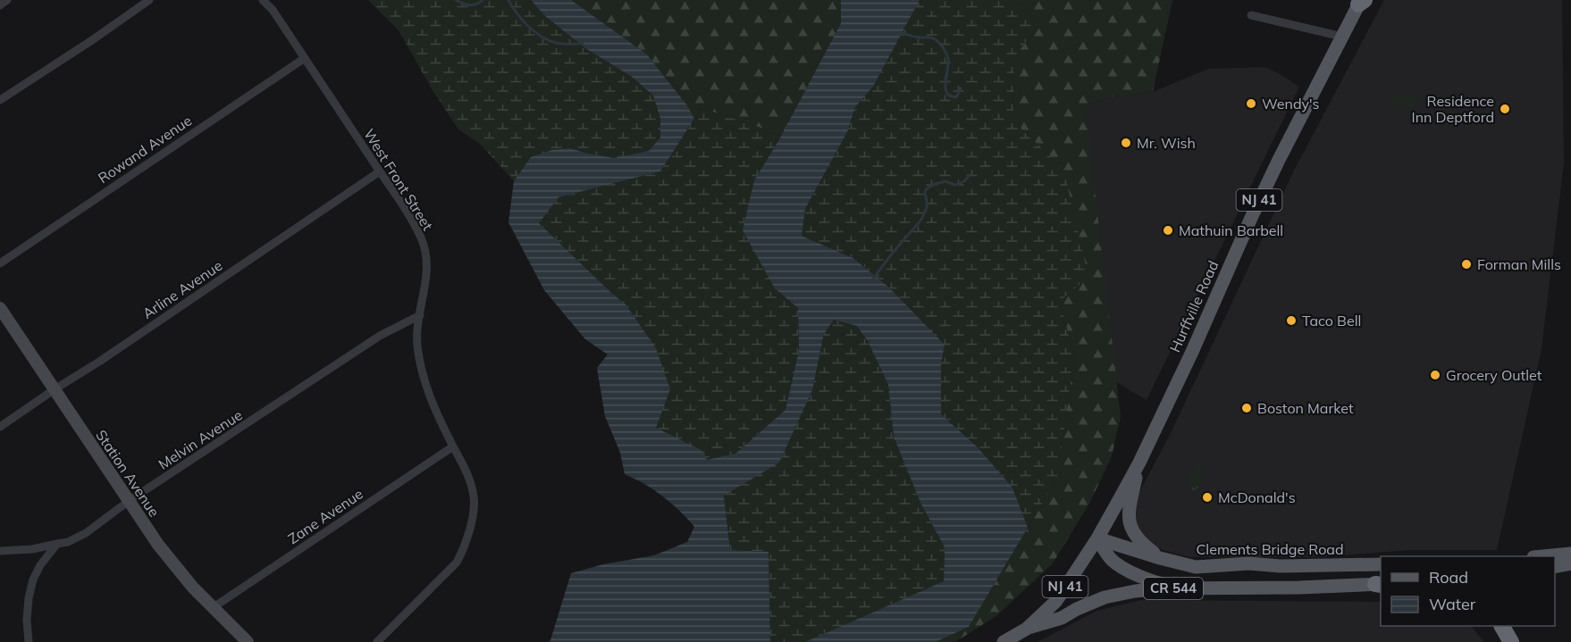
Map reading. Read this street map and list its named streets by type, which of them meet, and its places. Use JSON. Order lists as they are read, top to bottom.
{
  "streets": {
    "main road": [
      "NJ 41",
      "Hurffville Road",
      "Clements Bridge Road",
      "CR 544"
    ],
    "street": [
      "Rowand Avenue",
      "West Front Street",
      "Arline Avenue",
      "Melvin Avenue",
      "Station Avenue",
      "Zane Avenue"
    ]
  },
  "crossings": [
    ["Rowand Avenue", "West Front Street"],
    ["West Front Street", "Arline Avenue"],
    ["West Front Street", "Melvin Avenue"],
    ["West Front Street", "Zane Avenue"],
    ["NJ 41", "Hurffville Road"],
    ["NJ 41", "Clements Bridge Road"],
    ["NJ 41", "CR 544"],
    ["Arline Avenue", "Station Avenue"],
    ["Hurffville Road", "Clements Bridge Road"],
    ["Melvin Avenue", "Station Avenue"],
    ["Station Avenue", "Zane Avenue"]
  ],
  "places": [
    "Wendy's",
    "Residence Inn Deptford",
    "Mr. Wish",
    "Mathuin Barbell",
    "Forman Mills",
    "Taco Bell",
    "Grocery Outlet",
    "Boston Market",
    "McDonald's"
  ],
  "legend": ["Road", "Water"]
}
